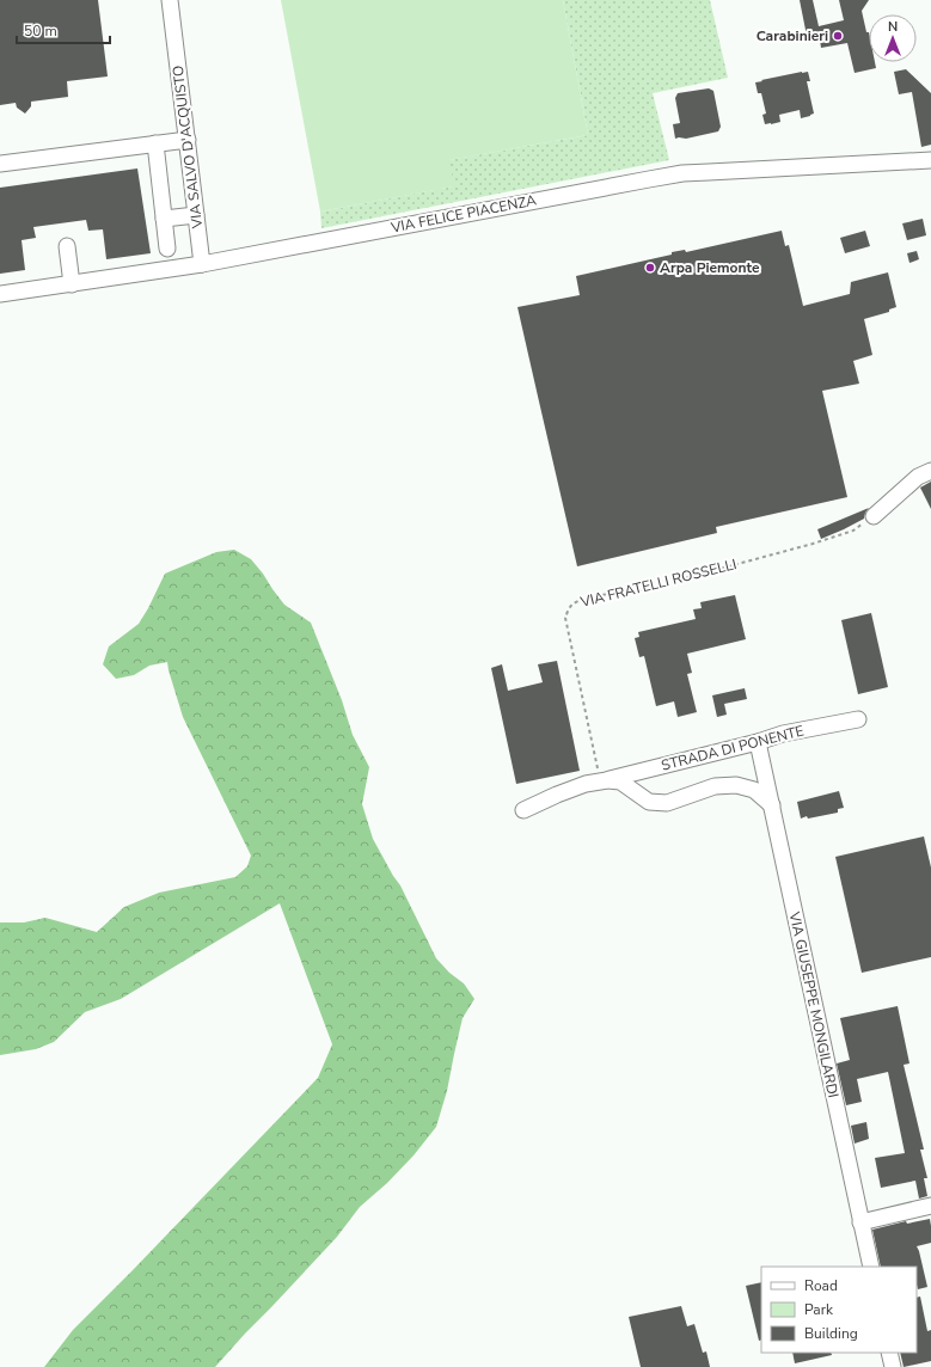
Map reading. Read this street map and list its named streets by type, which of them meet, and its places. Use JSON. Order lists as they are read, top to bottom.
{
  "streets": {
    "street": [
      "VIA SALVO D'ACQUISTO",
      "VIA FELICE PIACENZA",
      "STRADA DI PONENTE",
      "VIA GIUSEPPE MONGILARDI"
    ],
    "path": ["VIA FRATELLI ROSSELLI"]
  },
  "crossings": [
    ["VIA SALVO D'ACQUISTO", "VIA FELICE PIACENZA"],
    ["VIA FRATELLI ROSSELLI", "STRADA DI PONENTE"],
    ["STRADA DI PONENTE", "VIA GIUSEPPE MONGILARDI"]
  ],
  "places": ["Carabinieri", "Arpa Piemonte"],
  "legend": ["Road", "Park", "Building"],
  "scale_bar": "50 m",
  "north": "top"
}
